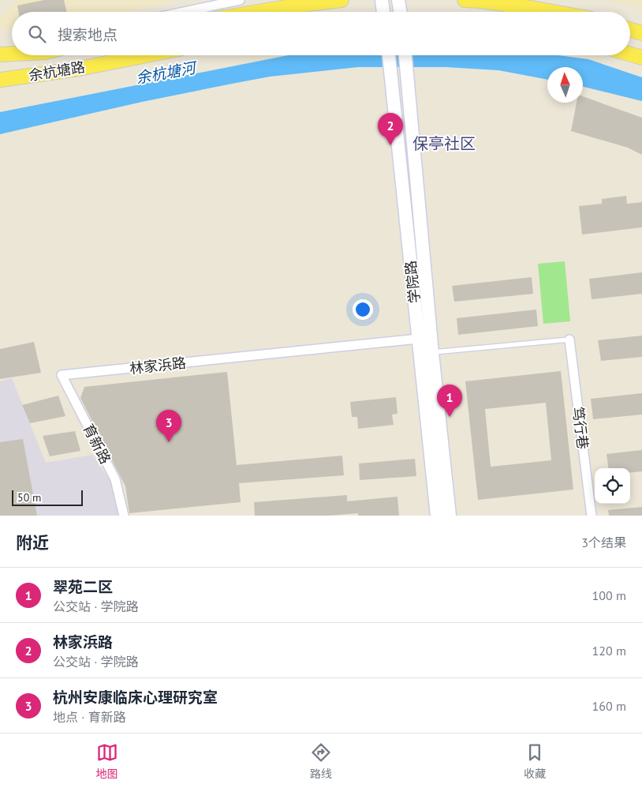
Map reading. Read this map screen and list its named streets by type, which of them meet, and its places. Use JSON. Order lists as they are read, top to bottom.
{
  "streets": {
    "main road": ["余杭塘路", "学院路"],
    "street": ["林家浜路", "笃行巷", "育新路"]
  },
  "crossings": [
    ["学院路", "林家浜路"],
    ["林家浜路", "育新路"]
  ],
  "districts": ["保亭社区"],
  "water": ["余杭塘河"],
  "scale_bar": "50 m",
  "north": "top",
  "page": {
    "search": "搜索地点",
    "pins": ["2", "1", "3"],
    "scale": "50 m",
    "heading": ["附近", "3个结果"],
    "list": [
      {
        "mark": "1",
        "name": "翠苑二区",
        "note": "公交站 · 学院路",
        "value": "100 m"
      },
      {
        "mark": "2",
        "name": "林家浜路",
        "note": "公交站 · 学院路",
        "value": "120 m"
      },
      {
        "mark": "3",
        "name": "杭州安康临床心理研究室",
        "note": "地点 · 育新路",
        "value": "160 m"
      }
    ],
    "nav": ["地图", "路线", "收藏"]
  }
}
